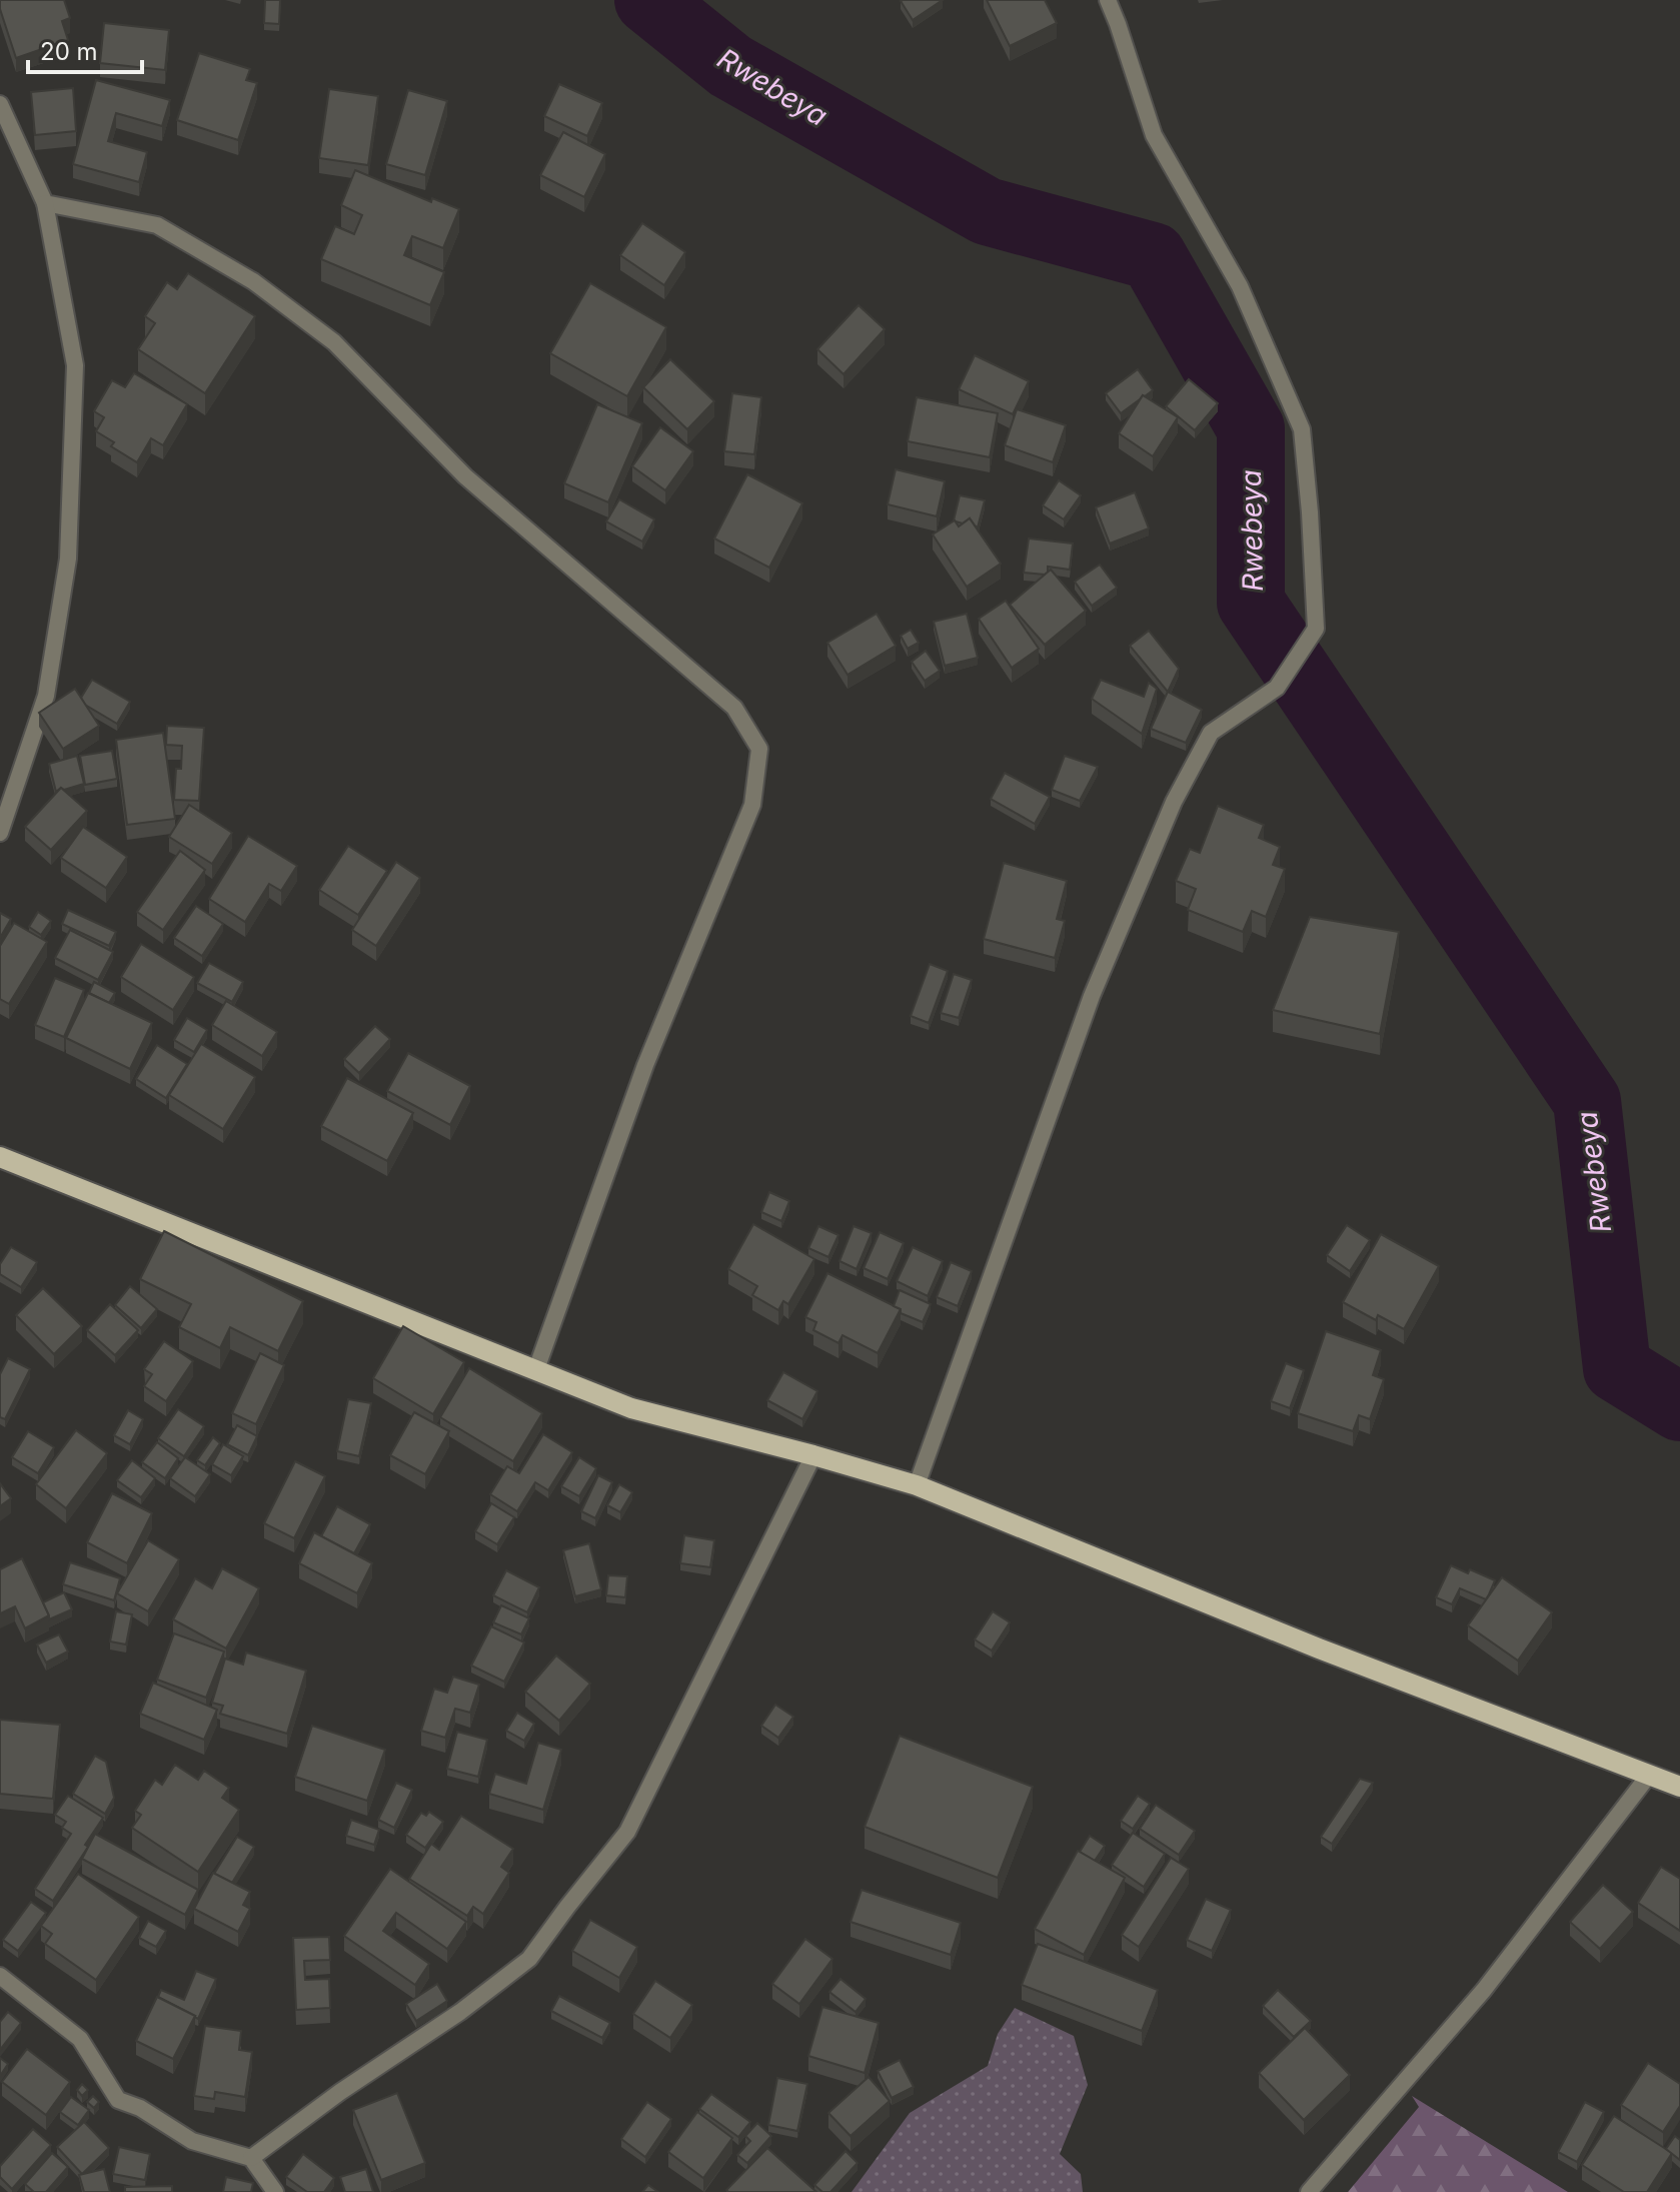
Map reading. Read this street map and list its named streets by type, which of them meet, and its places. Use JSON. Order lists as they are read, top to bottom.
{
  "water": ["Rwebeya"],
  "scale_bar": "20 m"
}
